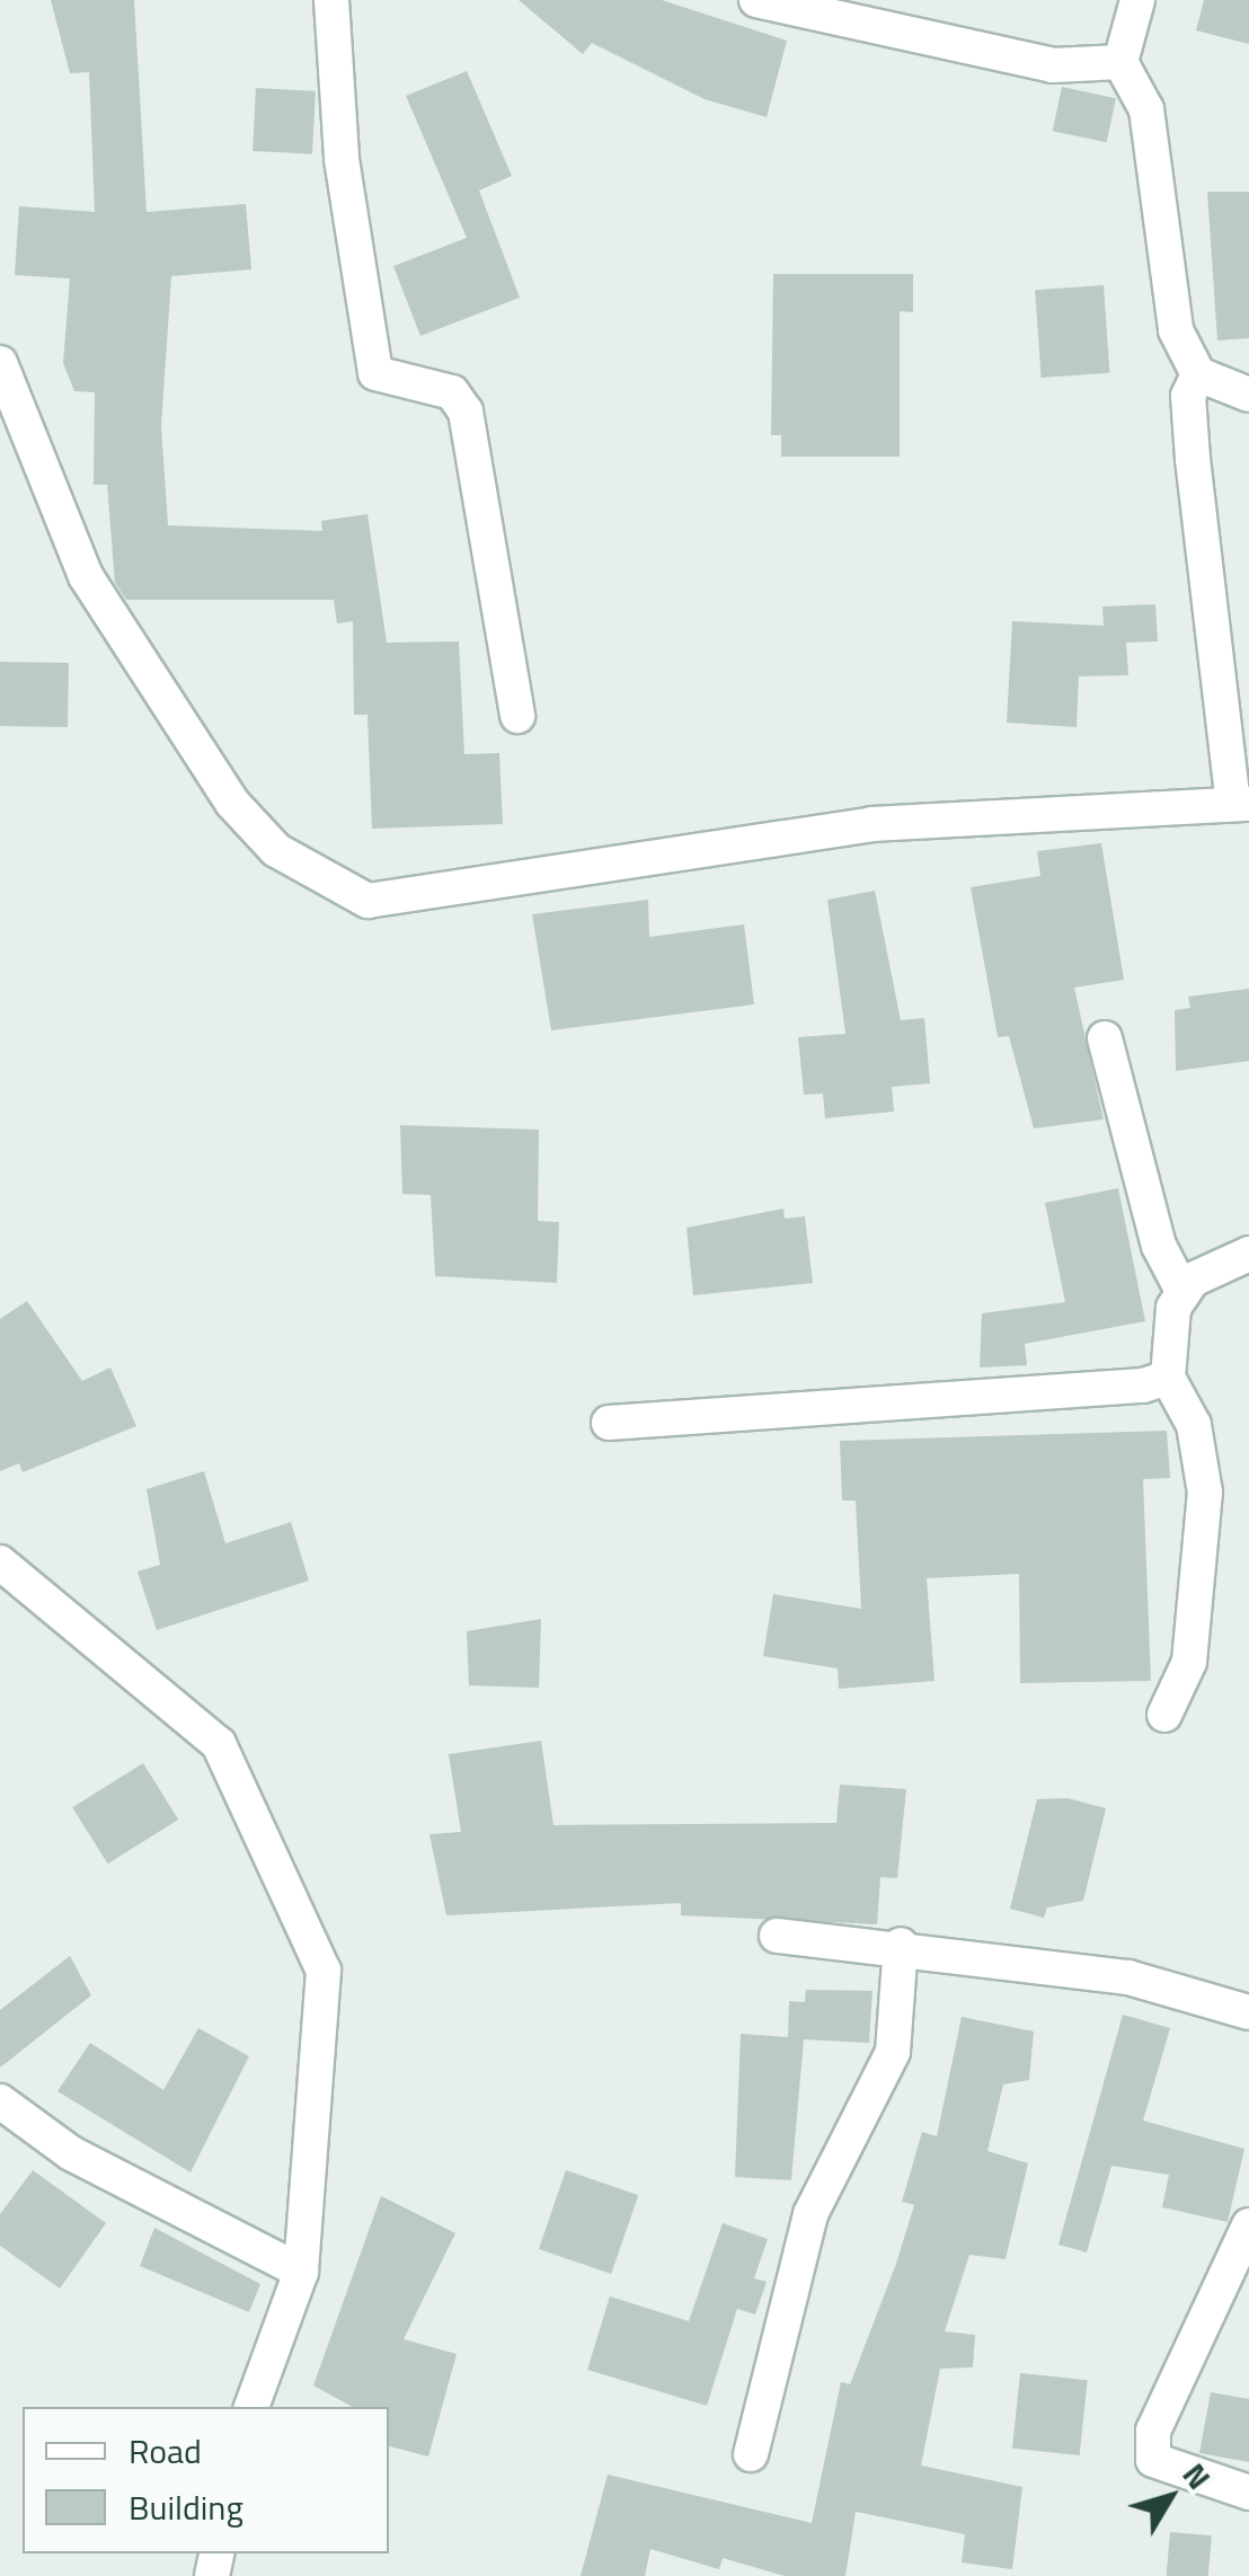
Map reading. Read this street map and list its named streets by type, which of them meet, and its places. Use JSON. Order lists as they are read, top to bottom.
{
  "legend": ["Road", "Building"],
  "north": "top right"
}
